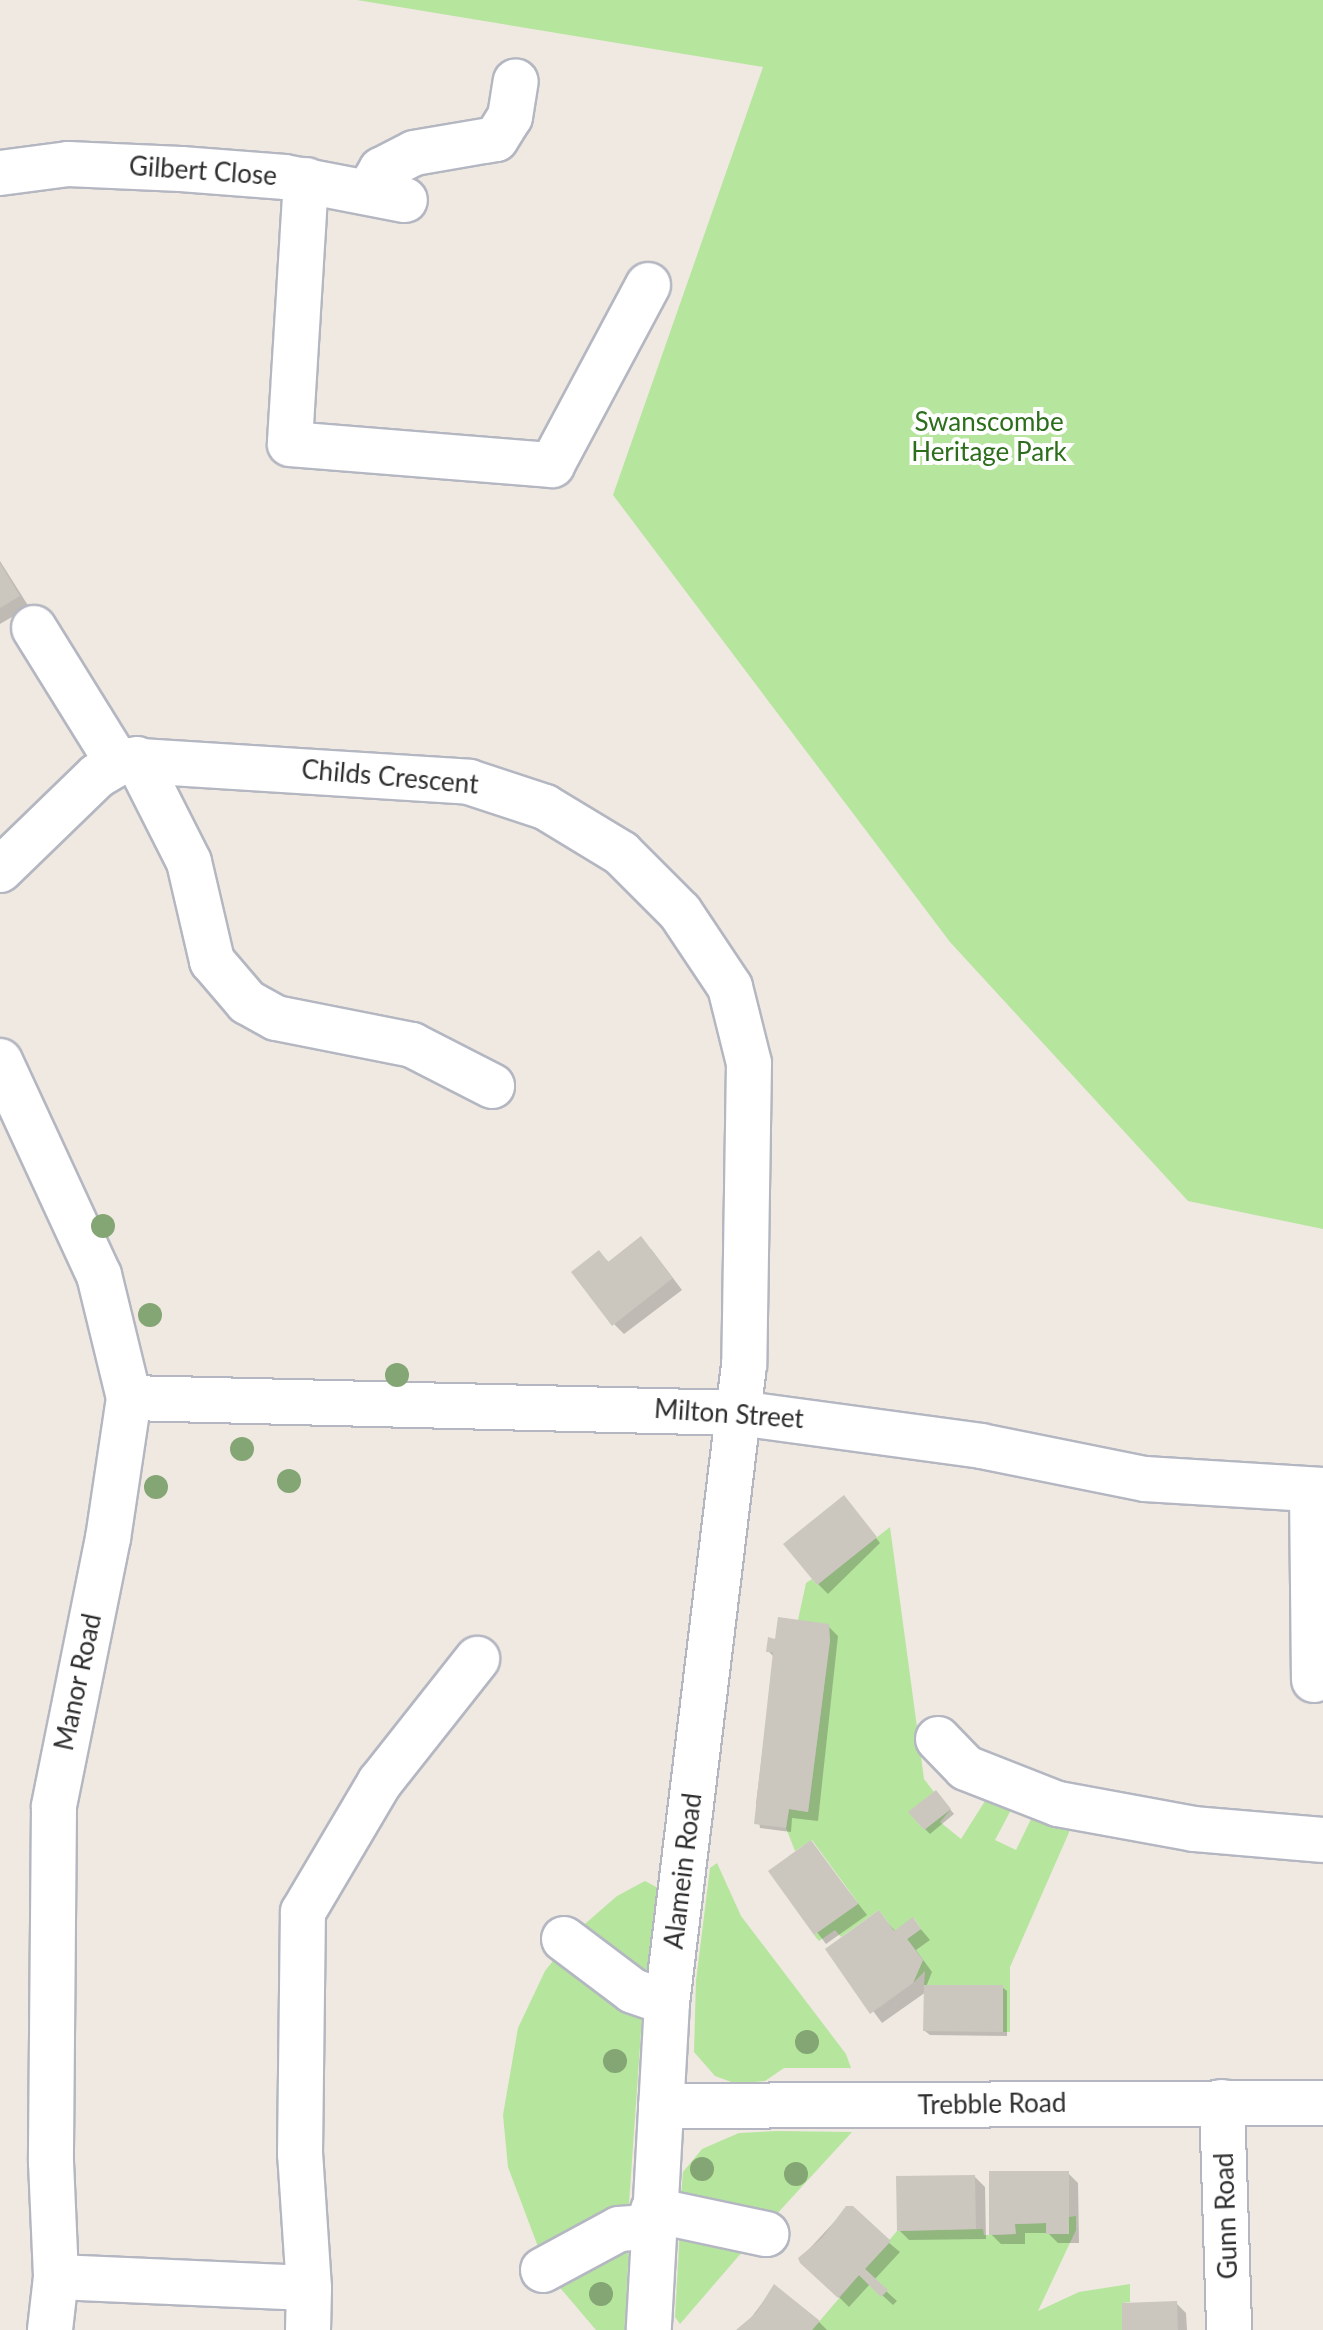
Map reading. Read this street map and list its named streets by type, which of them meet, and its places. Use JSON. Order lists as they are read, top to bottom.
{
  "streets": {
    "street": [
      "Gilbert Close",
      "Childs Crescent",
      "Milton Street",
      "Manor Road",
      "Alamein Road",
      "Trebble Road",
      "Gunn Road"
    ]
  },
  "crossings": [
    ["Childs Crescent", "Milton Street"],
    ["Childs Crescent", "Alamein Road"],
    ["Milton Street", "Manor Road"],
    ["Milton Street", "Alamein Road"],
    ["Alamein Road", "Trebble Road"],
    ["Trebble Road", "Gunn Road"]
  ],
  "parks": ["Swanscombe Heritage Park"]
}
